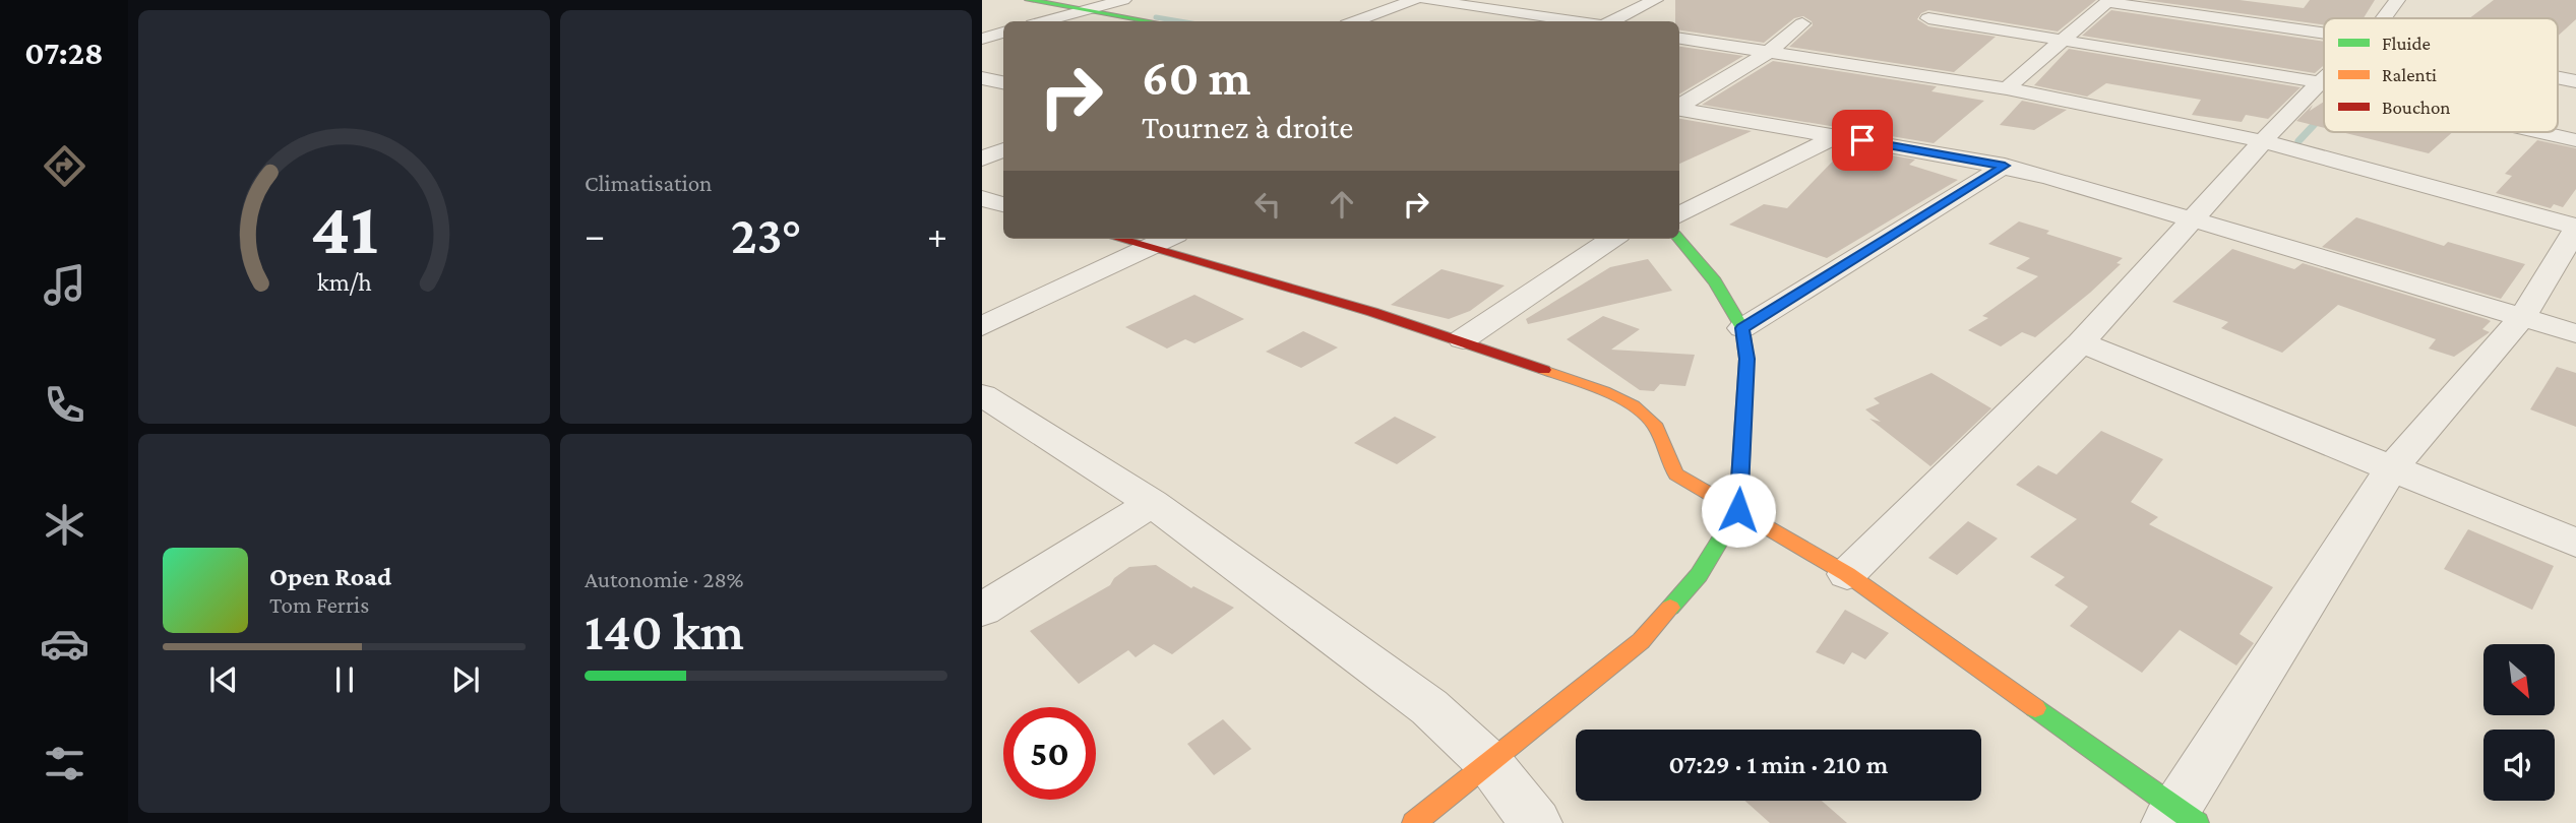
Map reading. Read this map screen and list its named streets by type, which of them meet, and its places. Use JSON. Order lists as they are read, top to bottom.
{
  "legend": ["Fluide", "Ralenti", "Bouchon"],
  "north": "bottom right",
  "page": {
    "tabs": "07:28",
    "tile": [
      "Climatisation",
      ["Autonomie · 28%", "140 km"]
    ],
    "turn": ["60 m", "Tournez à droite"],
    "heat": ["−", "23°", "+"],
    "song": ["Open Road", "Tom Ferris"],
    "limit": "50",
    "trip": "07:29 · 1 min · 210 m",
    "gauge": ["41", "km/h"]
  }
}
